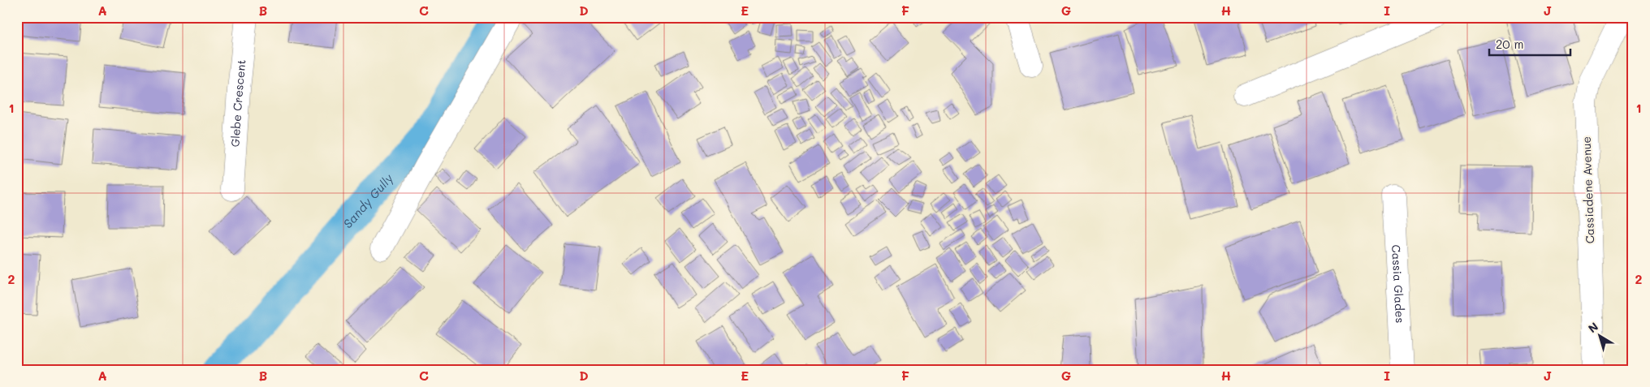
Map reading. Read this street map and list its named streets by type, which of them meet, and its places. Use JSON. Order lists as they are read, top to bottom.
{
  "streets": {
    "street": ["Glebe Crescent", "Cassiadene Avenue", "Cassia Glades"]
  },
  "water": ["Sandy Gully"],
  "scale_bar": "20 m",
  "north": "top left",
  "grid": {
    "columns": [
      "A",
      "B",
      "C",
      "D",
      "E",
      "F",
      "G",
      "H",
      "I",
      "J"
    ],
    "rows": ["1", "2"]
  }
}
